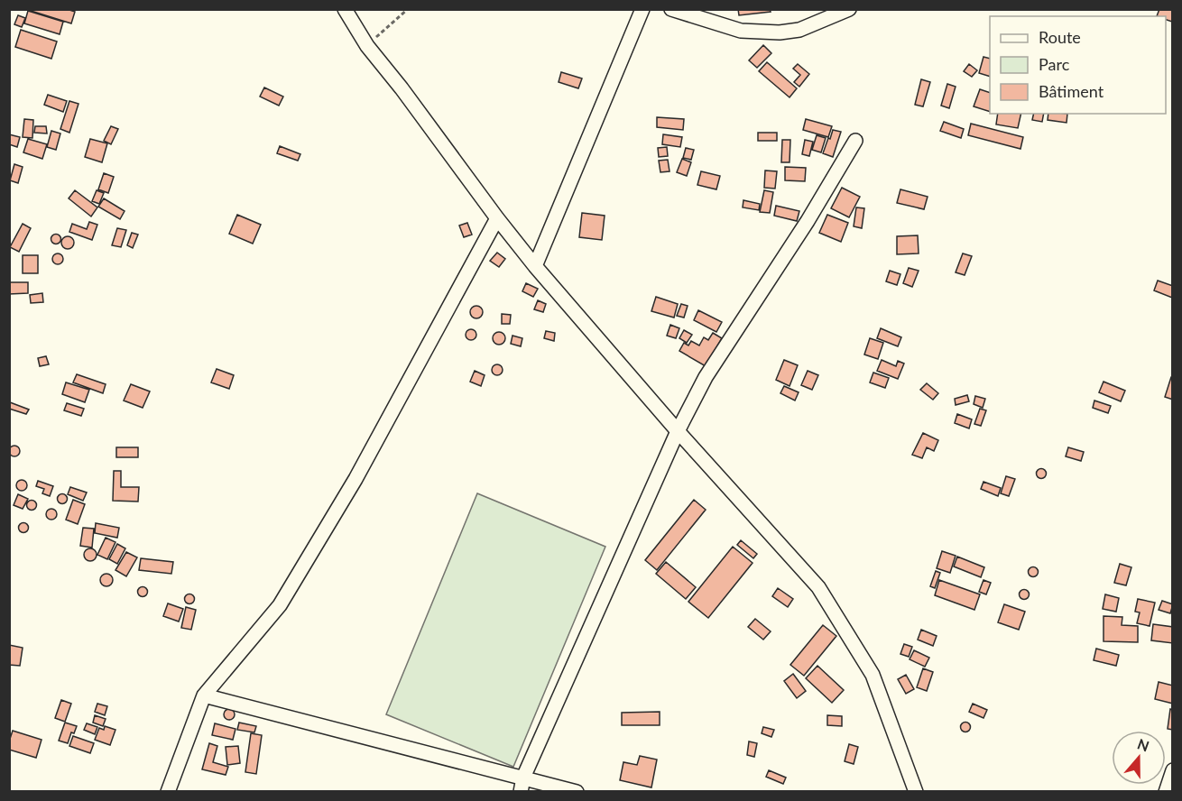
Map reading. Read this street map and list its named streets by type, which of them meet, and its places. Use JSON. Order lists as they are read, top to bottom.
{
  "legend": ["Route", "Parc", "Bâtiment"],
  "north": "top"
}
